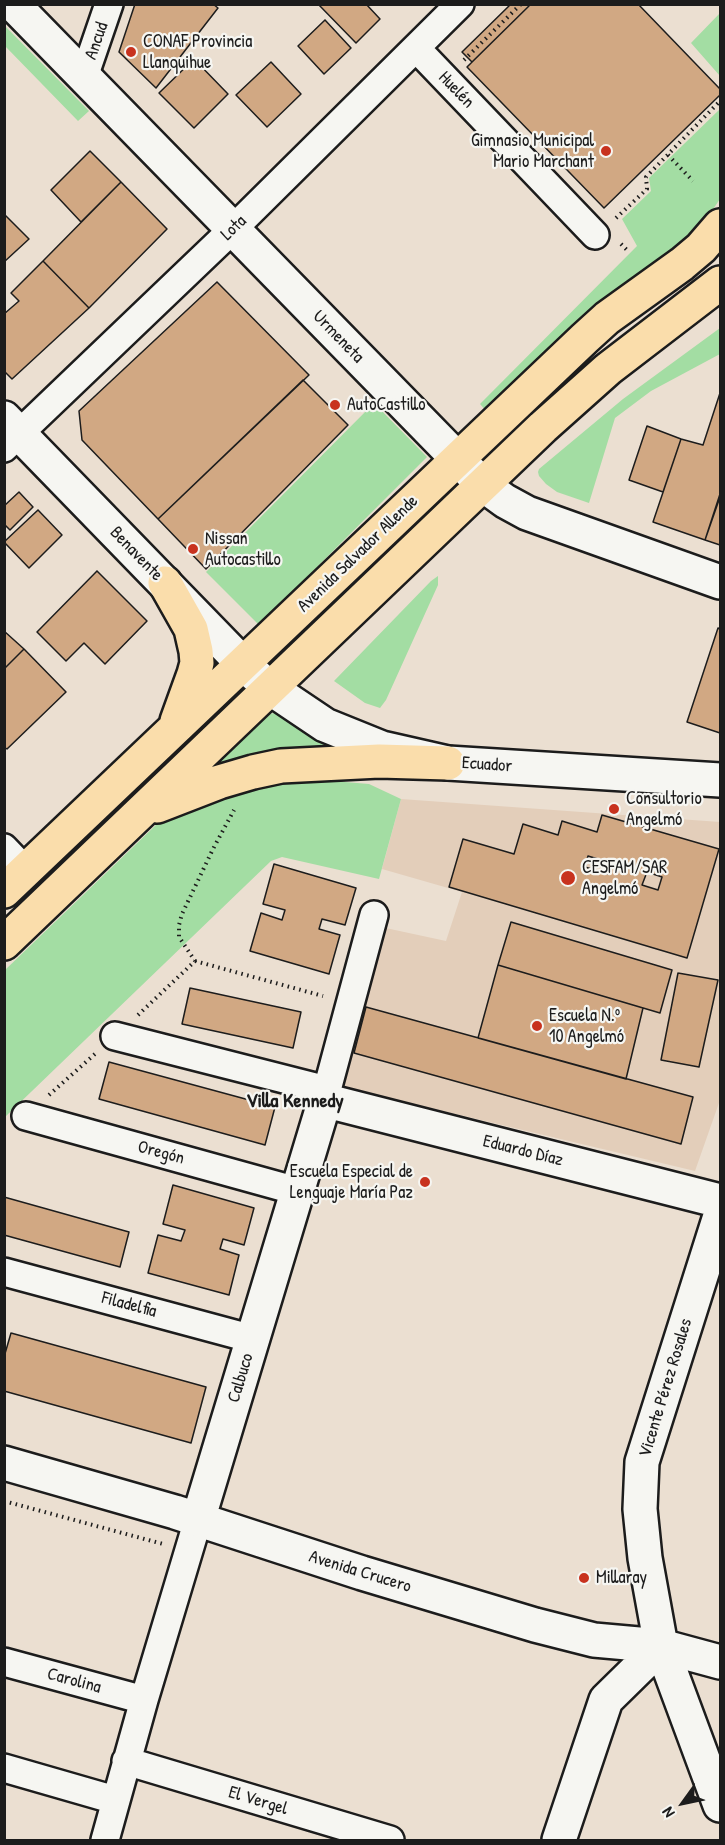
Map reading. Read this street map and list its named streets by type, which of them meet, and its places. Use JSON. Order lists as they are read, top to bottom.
{
  "streets": {
    "highway": ["Avenida Salvador Allende"],
    "main road": [
      "Urmeneta",
      "Benavente",
      "Ecuador",
      "Eduardo Díaz",
      "Calbuco",
      "Vicente Pérez Rosales",
      "Avenida Crucero"
    ],
    "street": [
      "Ancud",
      "Huelén",
      "Lota",
      "Oregón",
      "Filadelfia",
      "Carolina",
      "El Vergel"
    ]
  },
  "crossings": [
    ["Ancud", "Urmeneta"],
    ["Huelén", "Lota"],
    ["Lota", "Urmeneta"],
    ["Lota", "Benavente"],
    ["Urmeneta", "Avenida Salvador Allende"],
    ["Benavente", "Avenida Salvador Allende"],
    ["Benavente", "Ecuador"],
    ["Avenida Salvador Allende", "Ecuador"],
    ["Eduardo Díaz", "Calbuco"],
    ["Oregón", "Calbuco"],
    ["Filadelfia", "Calbuco"],
    ["Calbuco", "Avenida Crucero"],
    ["Calbuco", "Carolina"],
    ["Calbuco", "El Vergel"],
    ["Vicente Pérez Rosales", "Avenida Crucero"]
  ],
  "districts": ["Villa Kennedy"],
  "places": [
    "CONAF Provincia Llanquihue",
    "Gimnasio Municipal Mario Marchant",
    "AutoCastillo",
    "Nissan Autocastillo",
    "Consultorio Angelmó",
    "CESFAM/SAR Angelmó",
    "Escuela N.º 10 Angelmó",
    "Escuela Especial de Lenguaje María Paz",
    "Millaray"
  ],
  "north": "bottom left"
}
